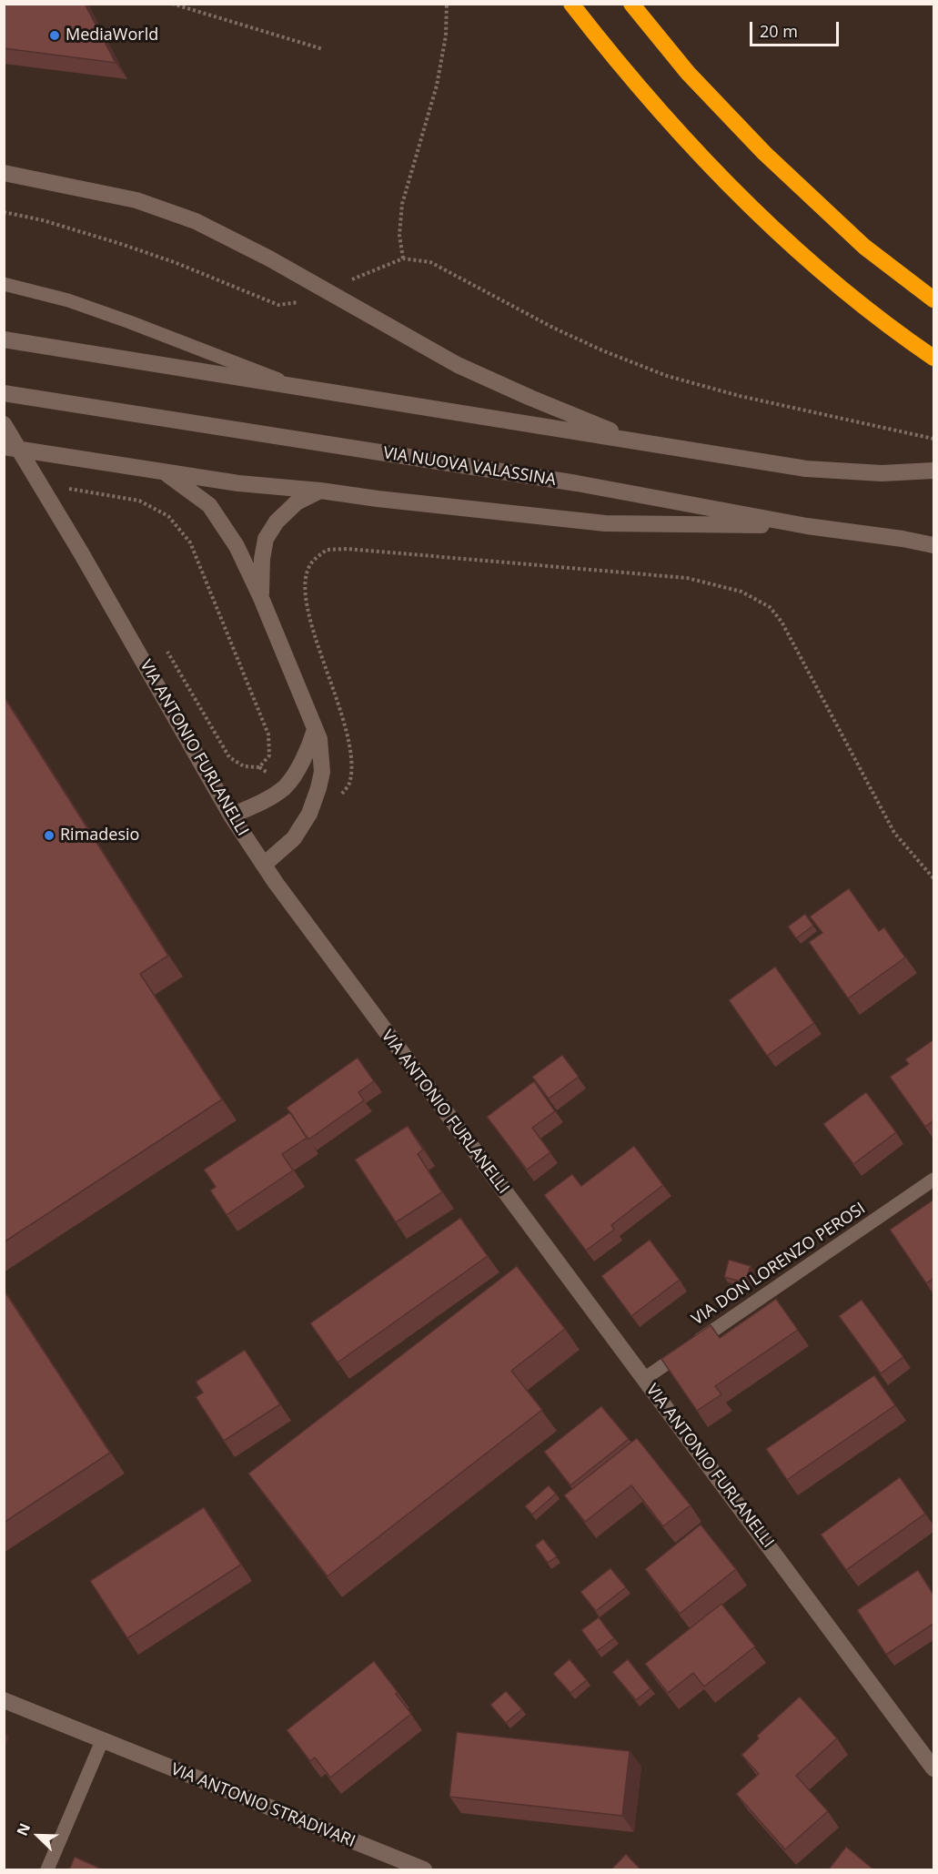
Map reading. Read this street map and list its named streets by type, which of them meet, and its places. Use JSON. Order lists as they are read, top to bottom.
{
  "streets": {
    "main road": ["VIA NUOVA VALASSINA", "VIA ANTONIO FURLANELLI", "VIA ANTONIO STRADIVARI"],
    "lane": ["VIA DON LORENZO PEROSI"]
  },
  "crossings": [
    ["VIA ANTONIO FURLANELLI", "VIA DON LORENZO PEROSI"]
  ],
  "places": ["MediaWorld", "Rimadesio"],
  "scale_bar": "20 m",
  "north": "top left"
}
